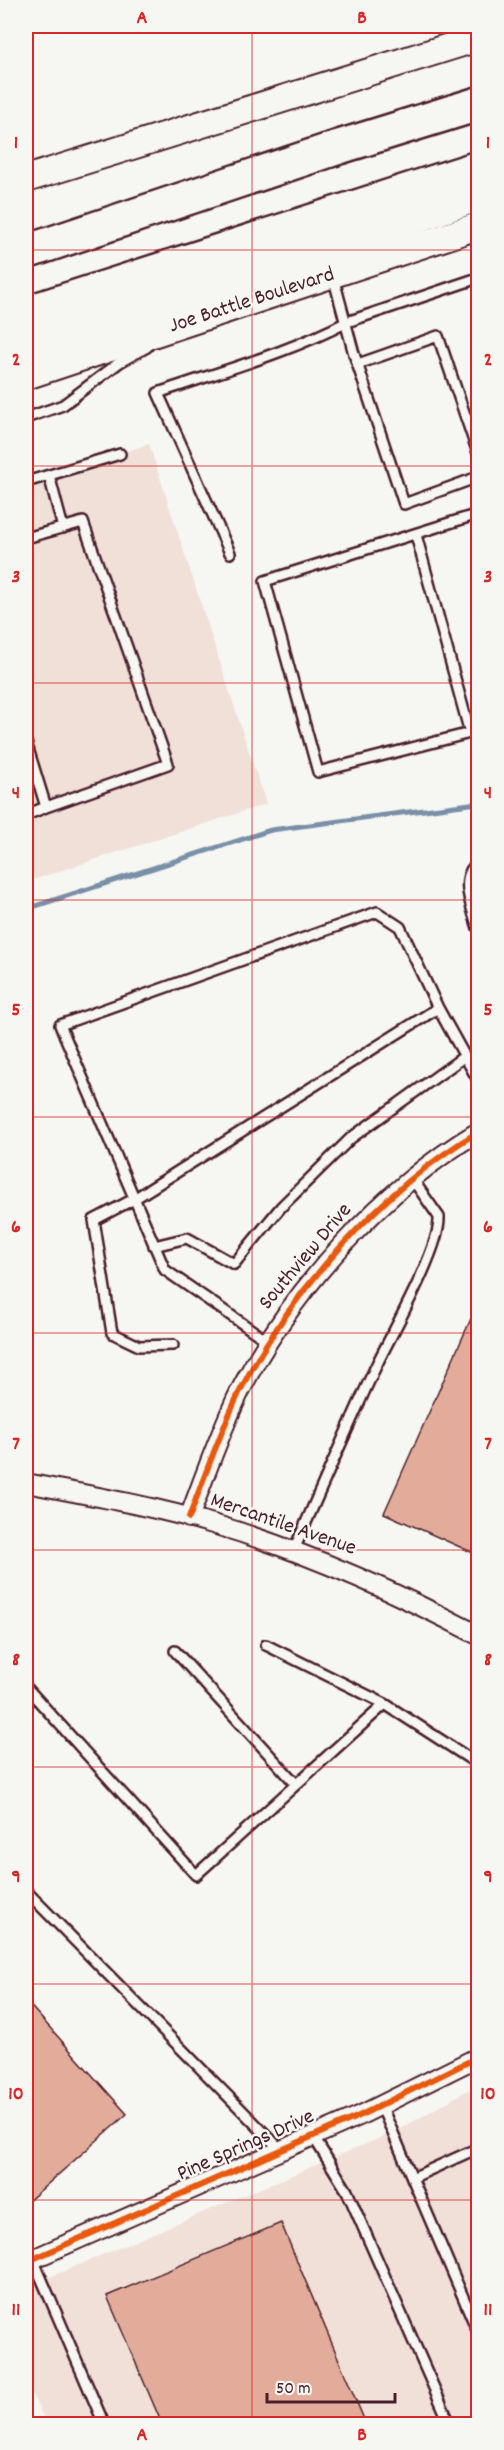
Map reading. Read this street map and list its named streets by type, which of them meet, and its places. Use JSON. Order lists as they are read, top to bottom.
{
  "streets": {
    "main road": ["Joe Battle Boulevard"],
    "street": ["Southview Drive", "Mercantile Avenue", "Pine Springs Drive"]
  },
  "crossings": [
    ["Southview Drive", "Mercantile Avenue"]
  ],
  "scale_bar": "50 m",
  "grid": {
    "columns": ["A", "B"],
    "rows": [
      "1",
      "2",
      "3",
      "4",
      "5",
      "6",
      "7",
      "8",
      "9",
      "10",
      "11"
    ]
  }
}
